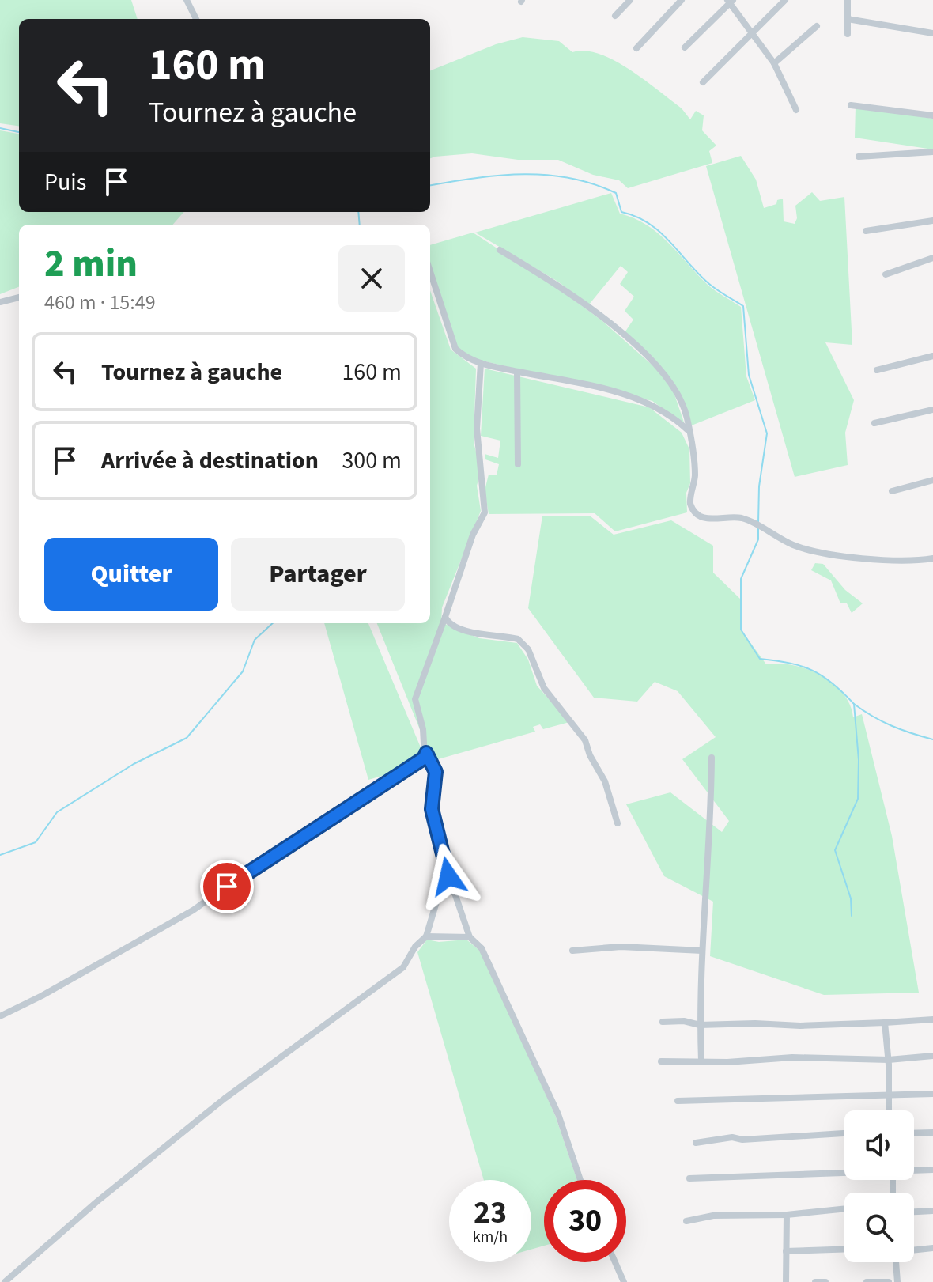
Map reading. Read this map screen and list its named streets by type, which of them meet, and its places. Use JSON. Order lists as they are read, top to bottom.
{
  "page": {
    "turn": ["160 m", "Tournez à gauche"],
    "then": "Puis",
    "heading": ["2 min", "460 m · 15:49"],
    "list": [
      {
        "name": "Tournez à gauche",
        "value": "160 m"
      },
      {
        "name": "Arrivée à destination",
        "value": "300 m"
      }
    ],
    "buttons": ["Quitter", "Partager"],
    "speed": "23 km/h",
    "limit": "30"
  }
}
